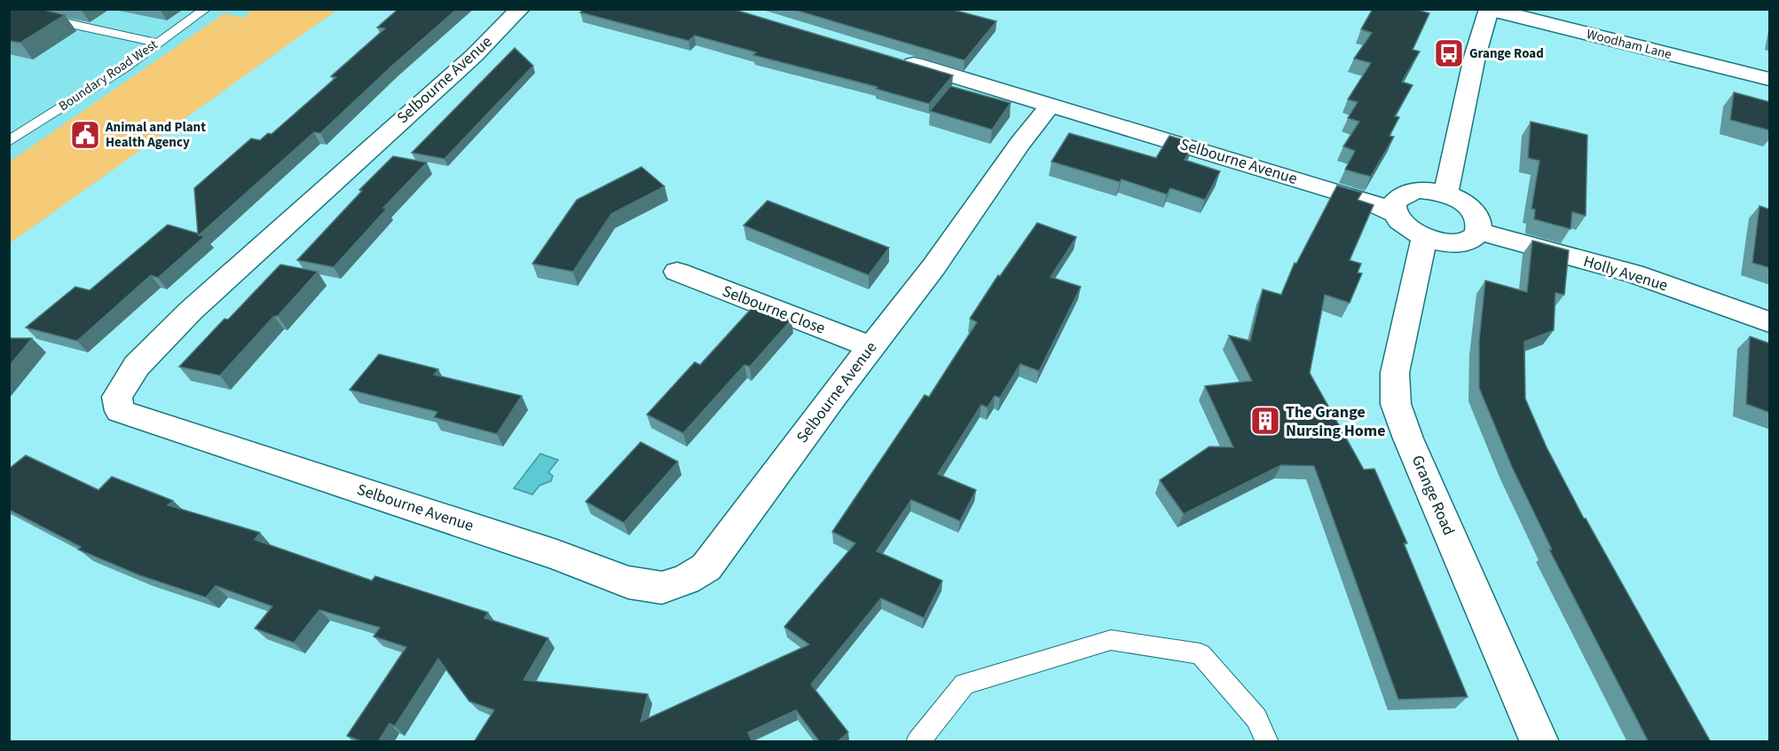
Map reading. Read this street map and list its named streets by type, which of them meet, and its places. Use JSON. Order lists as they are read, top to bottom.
{
  "streets": {
    "street": [
      "Woodham Lane",
      "Selbourne Avenue",
      "Holly Avenue",
      "Selbourne Close",
      "Grange Road"
    ],
    "lane": ["Boundary Road West"]
  },
  "crossings": [
    ["Selbourne Avenue", "Selbourne Close"]
  ],
  "places": {
    "bus stop": ["Grange Road"],
    "public building": ["Animal and Plant Health Agency"],
    "building": ["The Grange Nursing Home"]
  }
}
